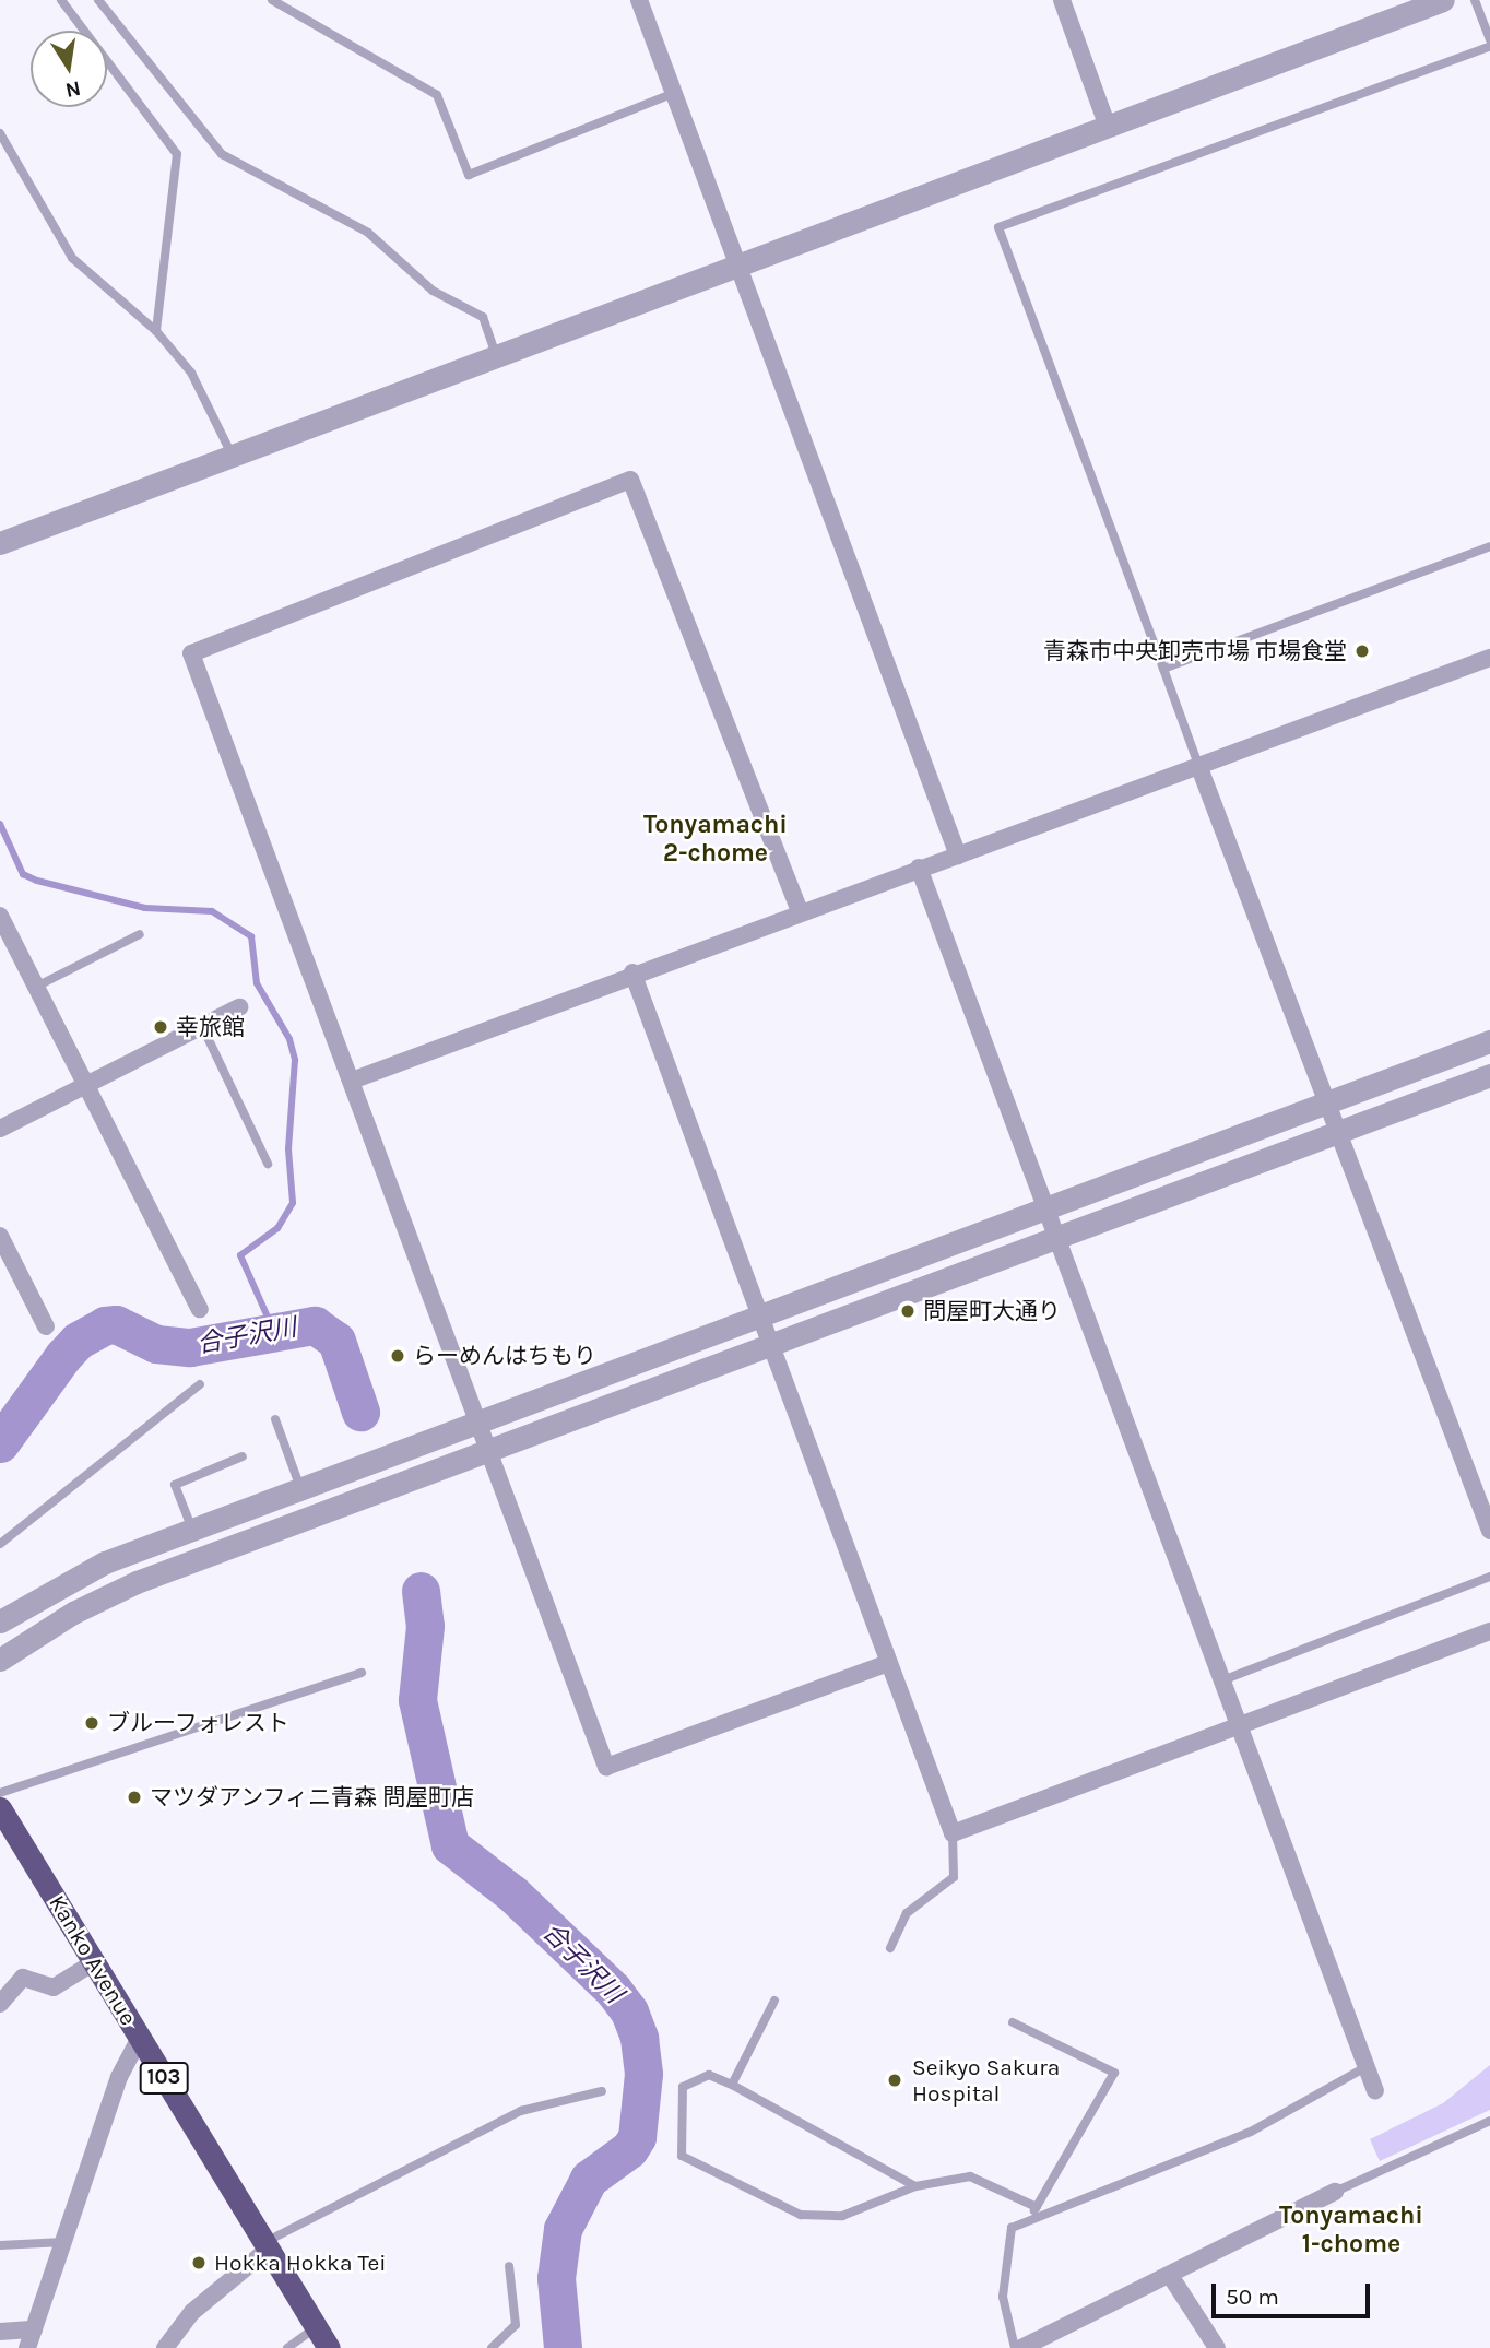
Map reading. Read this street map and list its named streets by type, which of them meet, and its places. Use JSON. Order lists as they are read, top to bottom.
{
  "streets": {
    "highway": ["Kanko Avenue", "103"]
  },
  "districts": ["Tonyamachi 2-chome", "Tonyamachi 1-chome"],
  "water": ["合子沢川"],
  "places": [
    "青森市中央卸売市場 市場食堂",
    "幸旅館",
    "問屋町大通り",
    "らーめんはちもり",
    "ブルーフォレスト",
    "マツダアンフィニ青森 問屋町店",
    "Seikyo Sakura Hospital",
    "Hokka Hokka Tei"
  ],
  "scale_bar": "50 m",
  "north": "bottom"
}
